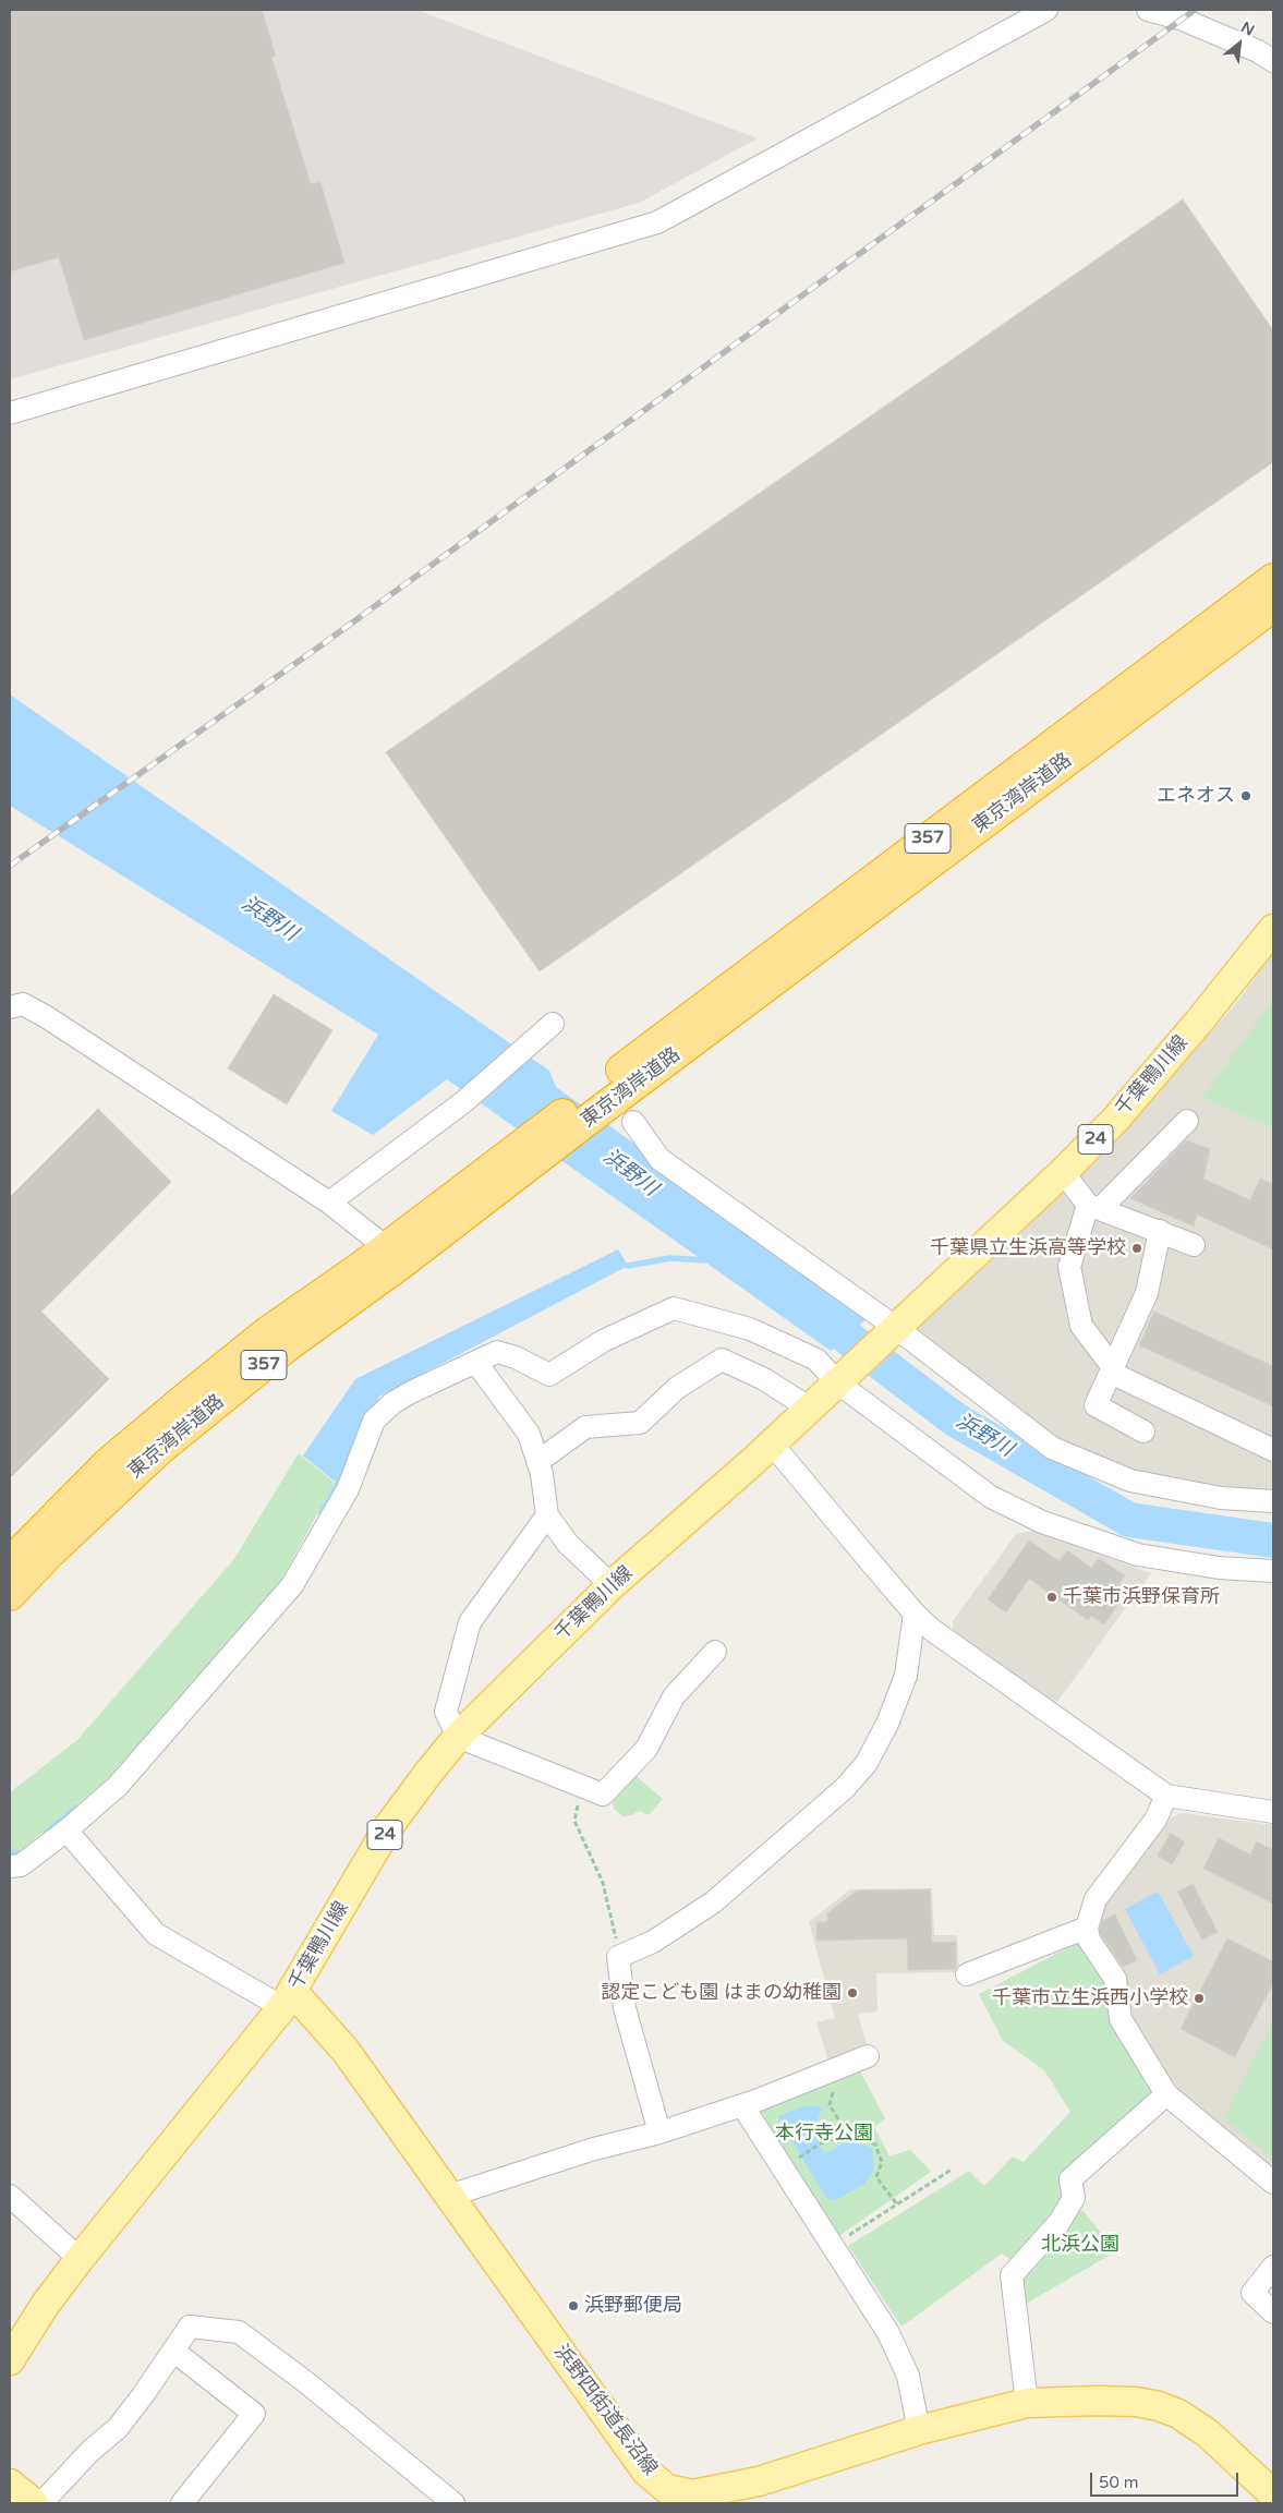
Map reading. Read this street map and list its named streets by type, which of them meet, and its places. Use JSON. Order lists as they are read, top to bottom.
{
  "streets": {
    "highway": ["東京湾岸道路", "357"],
    "main road": ["千葉鴨川線", "24", "浜野四街道長沼線"]
  },
  "crossings": [
    ["千葉鴨川線", "浜野四街道長沼線"]
  ],
  "water": ["浜野川"],
  "parks": ["本行寺公園", "北浜公園"],
  "places": [
    "エネオス",
    "千葉県立生浜高等学校",
    "千葉市浜野保育所",
    "認定こども園 はまの幼稚園",
    "千葉市立生浜西小学校",
    "浜野郵便局"
  ],
  "scale_bar": "50 m",
  "north": "top right"
}
